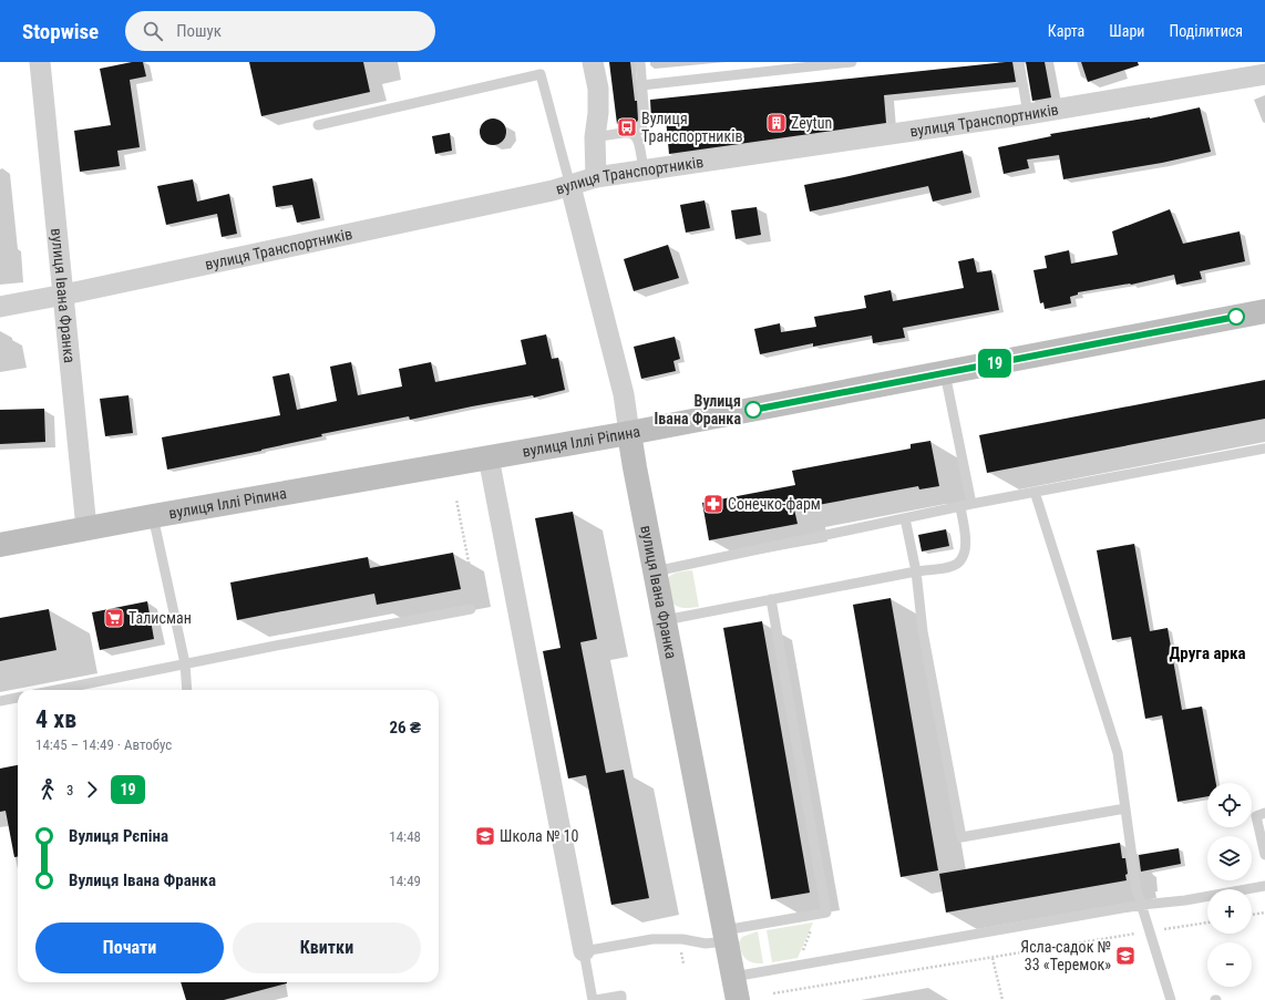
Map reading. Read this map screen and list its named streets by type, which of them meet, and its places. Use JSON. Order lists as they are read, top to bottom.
{
  "streets": {
    "main road": ["вулиця Івана Франка", "вулиця Іллі Ріпина"],
    "street": ["вулиця Транспортників"]
  },
  "crossings": [
    ["вулиця Транспортників", "вулиця Івана Франка"],
    ["вулиця Івана Франка", "вулиця Іллі Ріпина"]
  ],
  "districts": ["Друга арка"],
  "places": {
    "building": ["Zeytun"],
    "bus stop": ["Вулиця Транспортників"],
    "other": ["Вулиця Івана Франка"],
    "pharmacy": ["Сонечко-фарм"],
    "supermarket": ["Талисман"],
    "school or university": ["Школа № 10", "Ясла-садок № 33 «Теремок»"]
  },
  "lines": ["bus line 19"],
  "page": {
    "header": "Stopwise",
    "search": "Пошук",
    "nav": ["Карта", "Шари", "Поділитися"],
    "on_map": "19",
    "heading": ["4 хв", "14:45 – 14:49 · Автобус", "26 ₴"],
    "legs": ["3", "19"],
    "map_buttons": ["+", "−"],
    "list": [
      {
        "name": "Вулиця Рєпіна",
        "value": "14:48"
      },
      {
        "name": "Вулиця Івана Франка",
        "value": "14:49"
      }
    ],
    "buttons": ["Почати", "Квитки"]
  }
}
